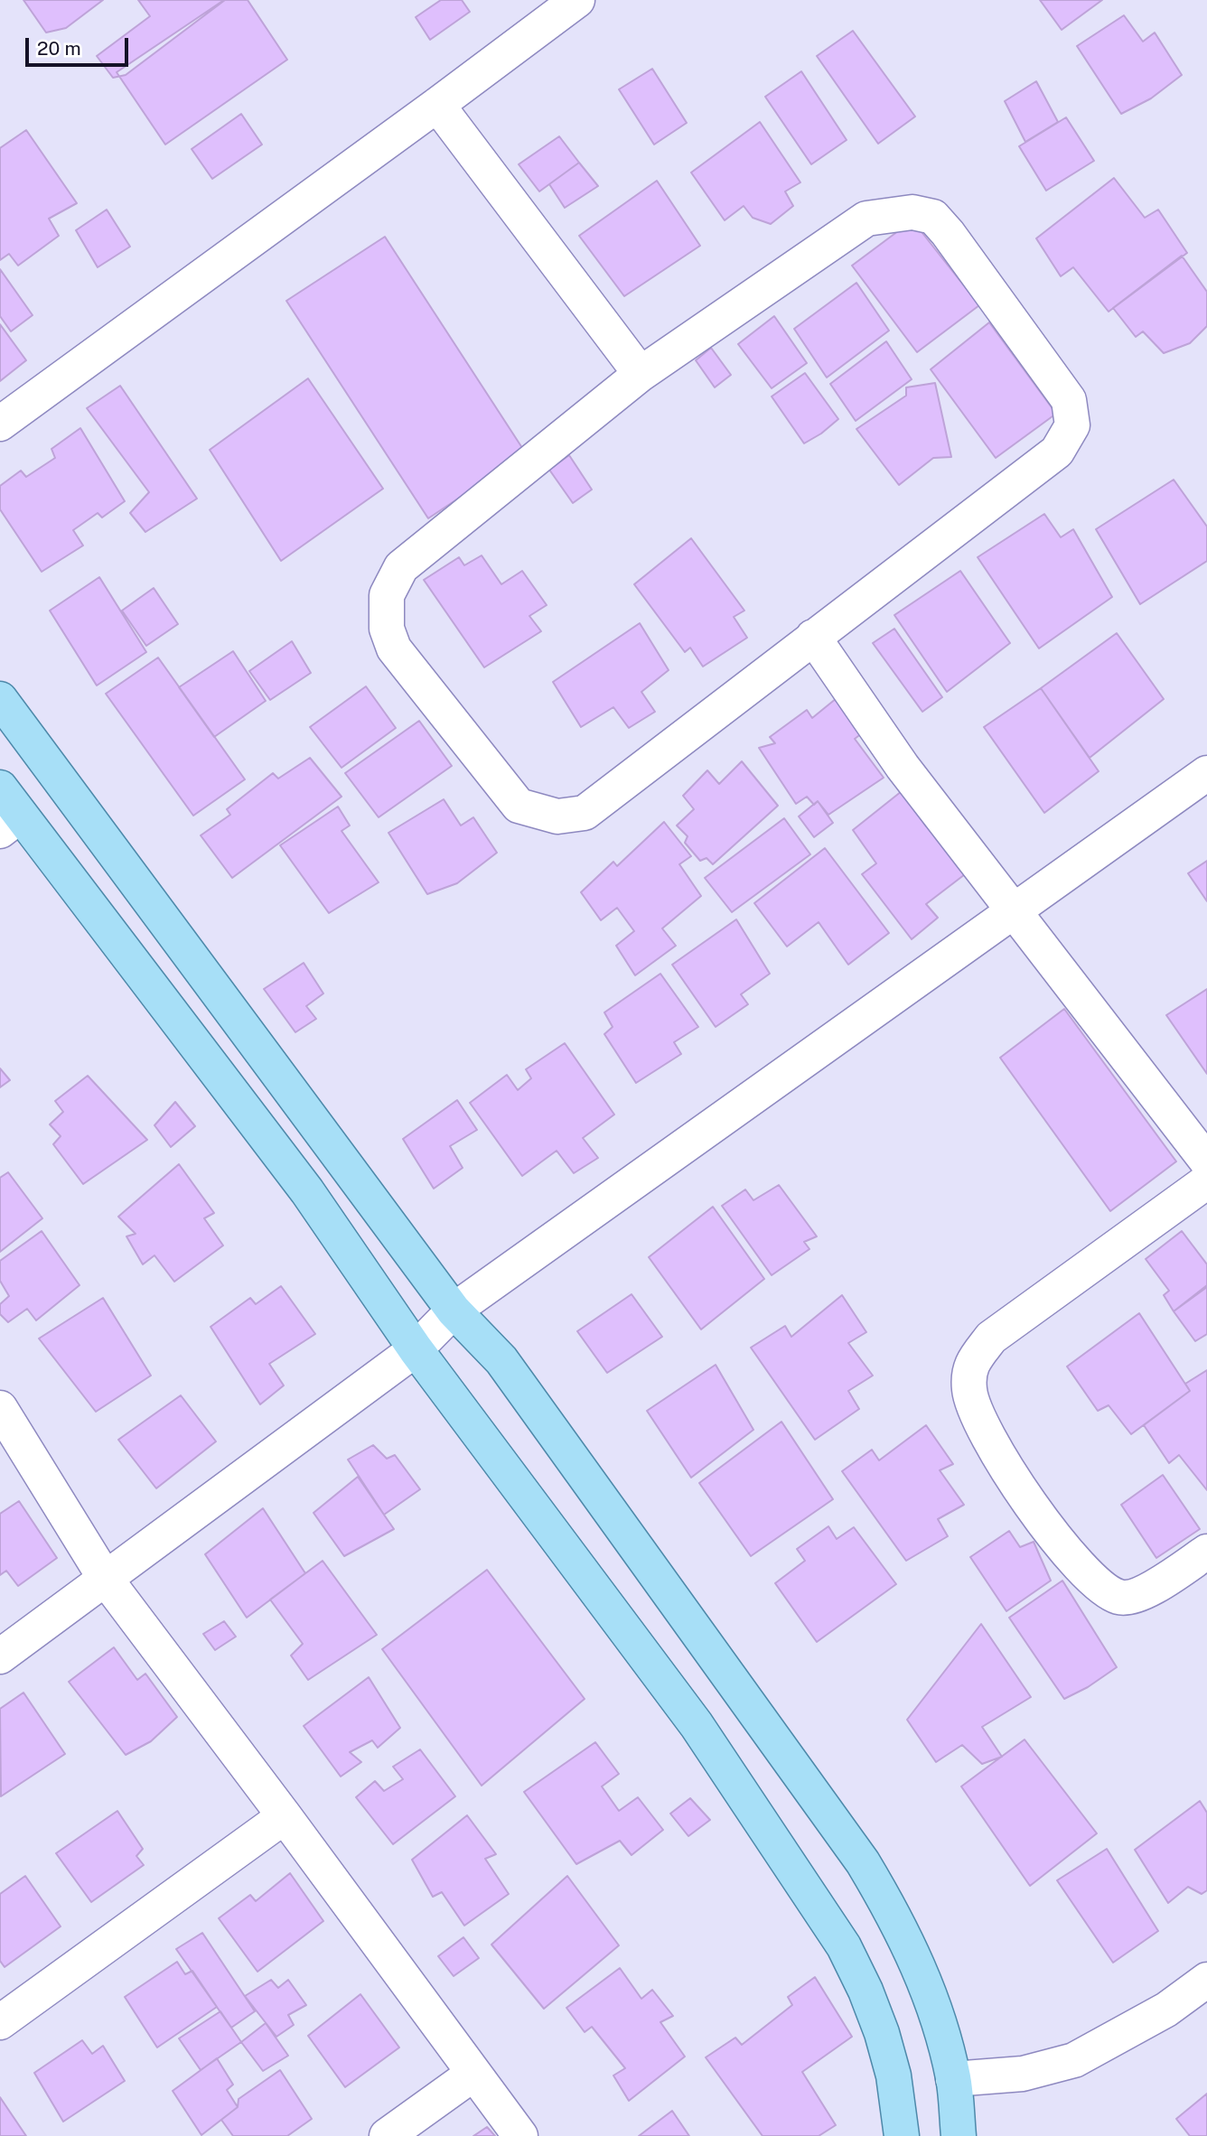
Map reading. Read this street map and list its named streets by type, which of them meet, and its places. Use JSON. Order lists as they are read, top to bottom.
{
  "scale_bar": "20 m"
}
